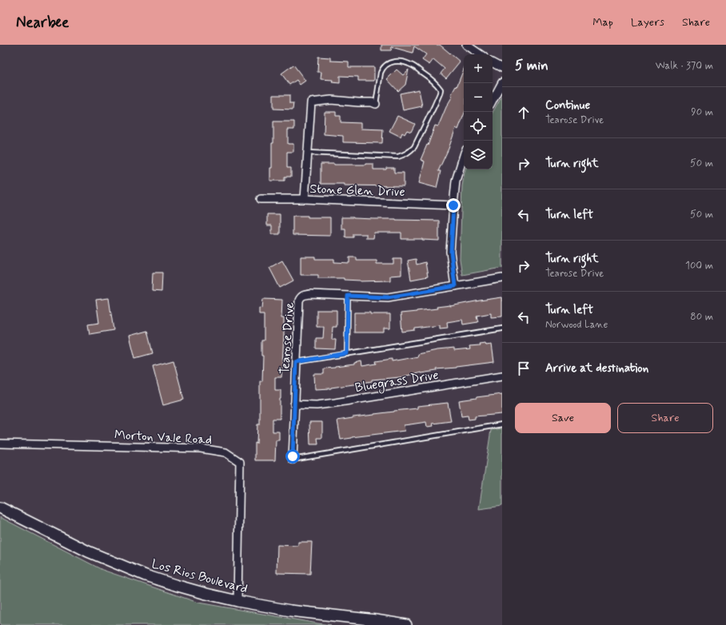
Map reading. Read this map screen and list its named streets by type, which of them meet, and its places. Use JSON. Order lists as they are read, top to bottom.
{
  "streets": {
    "street": [
      "Stone Glen Drive",
      "Tearose Drive",
      "Bluegrass Drive",
      "Morton Vale Road",
      "Los Rios Boulevard"
    ]
  },
  "crossings": [
    ["Tearose Drive", "Bluegrass Drive"],
    ["Morton Vale Road", "Los Rios Boulevard"]
  ],
  "page": {
    "header": "Nearbee",
    "nav": ["Map", "Layers", "Share"],
    "heading": ["5 min", "Walk · 370 m"],
    "map_buttons": ["+", "−"],
    "list": [
      ["Continue", "Tearose Drive", "90 m"],
      ["Turn right", "50 m"],
      ["Turn left", "50 m"],
      ["Turn right", "Tearose Drive", "100 m"],
      ["Turn left", "Norwood Lane", "80 m"],
      "Arrive at destination"
    ],
    "buttons": ["Save", "Share"]
  }
}
